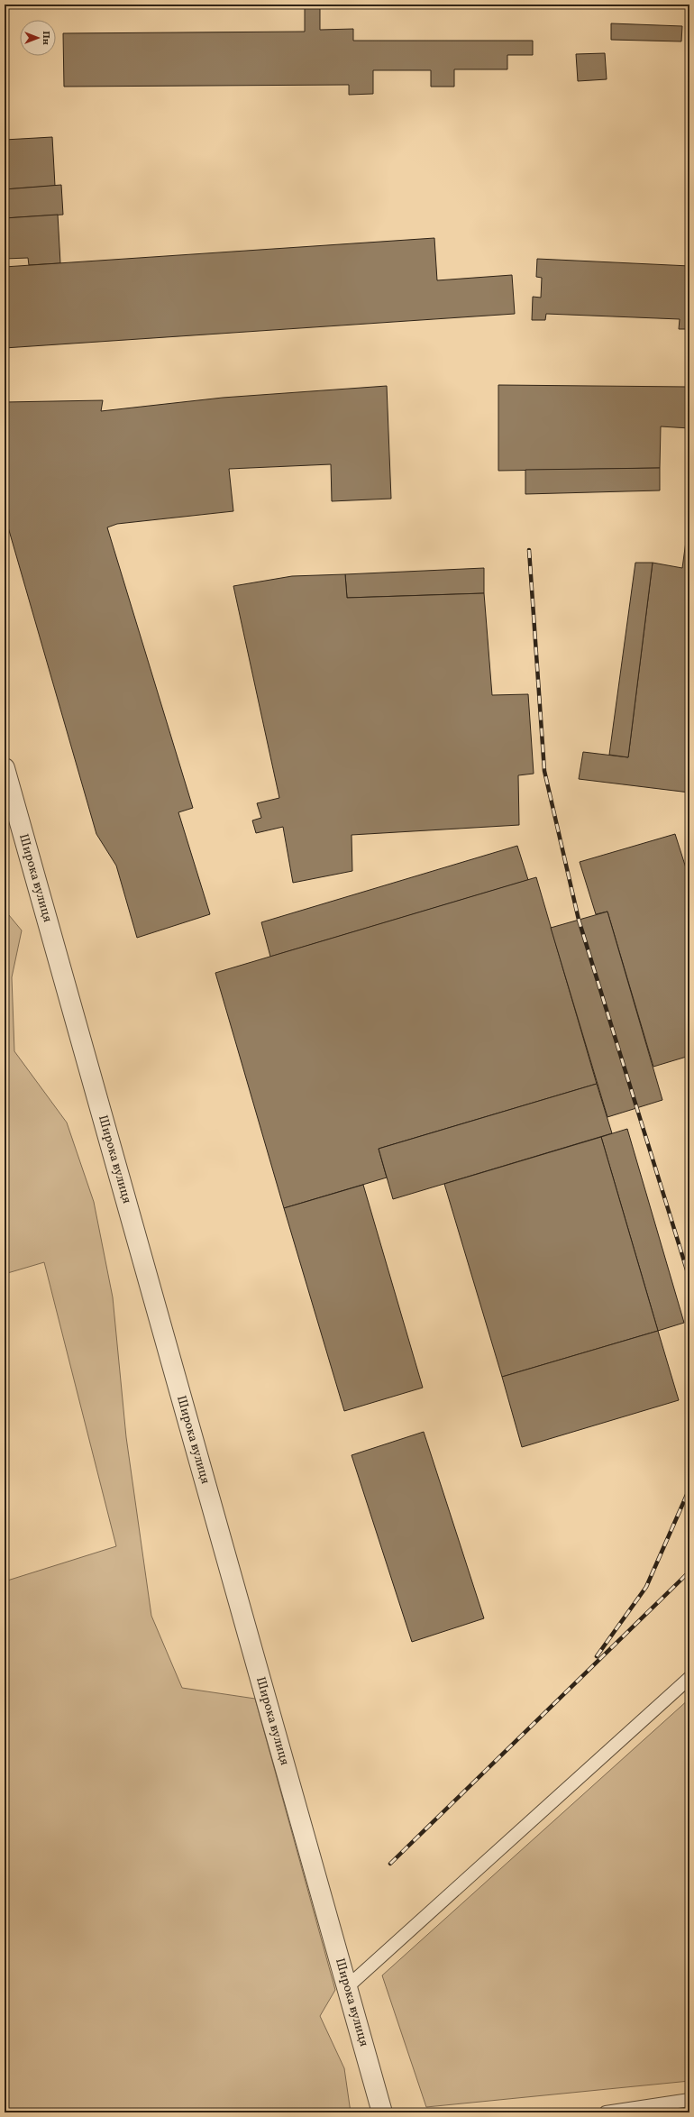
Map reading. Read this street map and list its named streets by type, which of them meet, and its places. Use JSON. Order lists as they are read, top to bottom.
{
  "streets": {
    "street": ["Широка вулиця"]
  },
  "north": "right"
}
